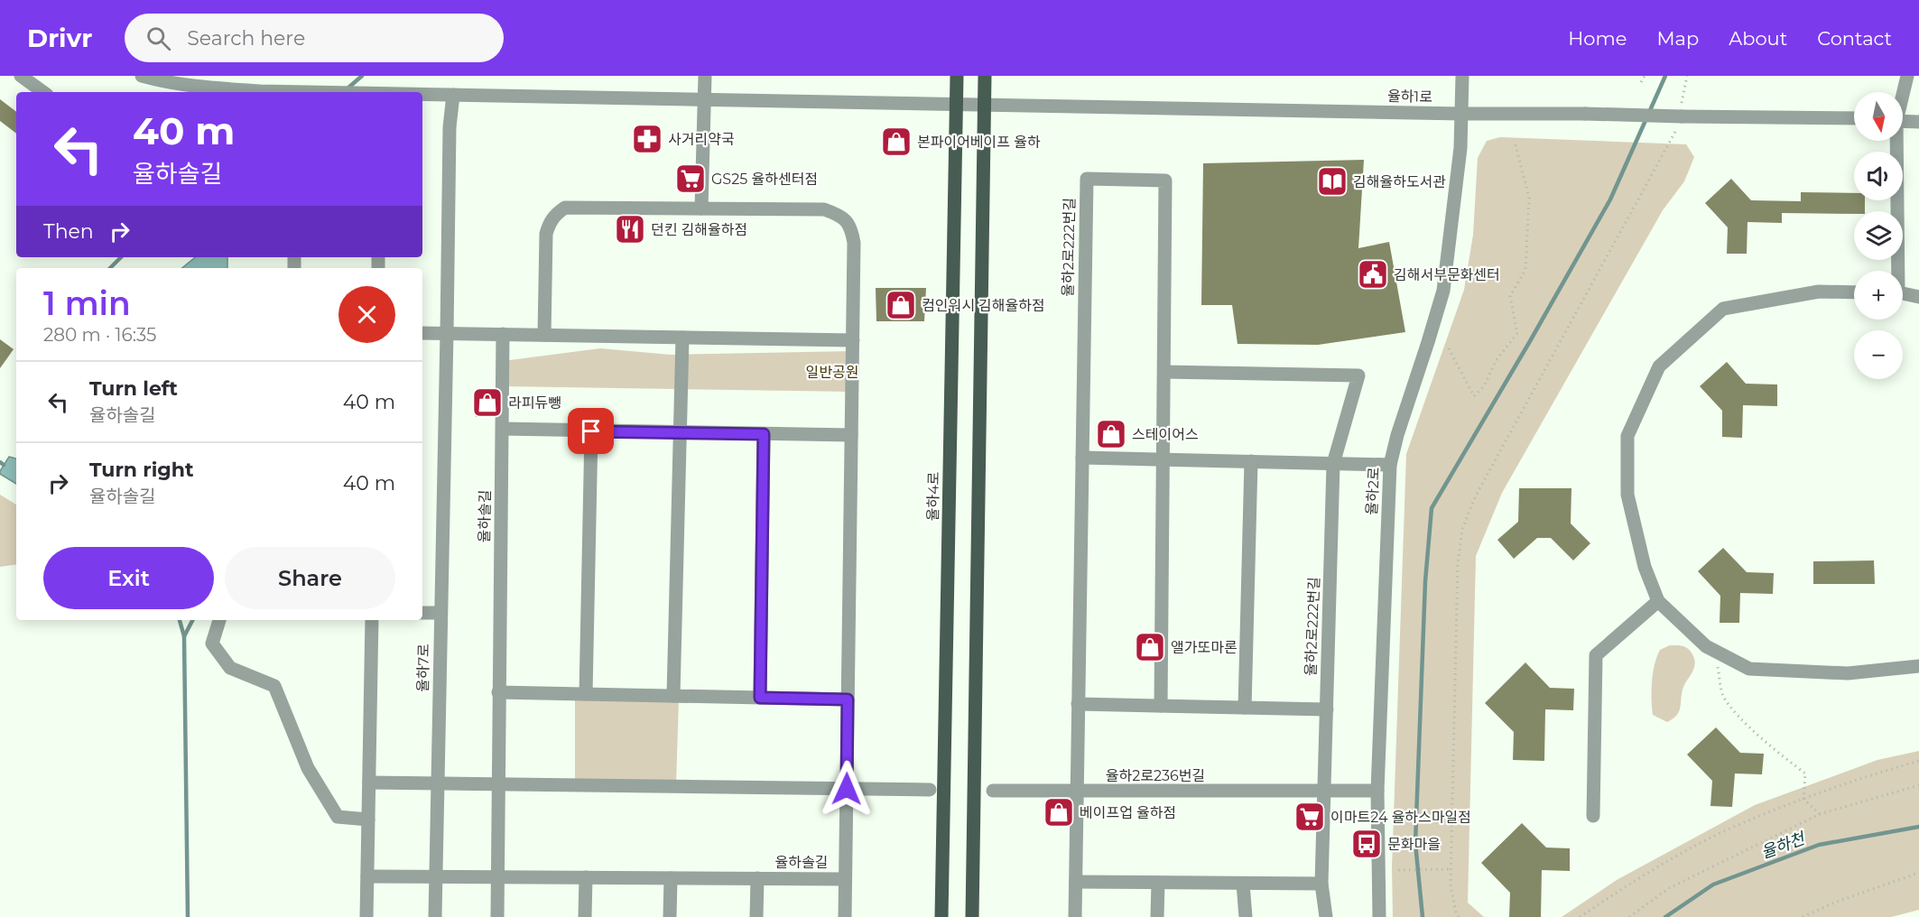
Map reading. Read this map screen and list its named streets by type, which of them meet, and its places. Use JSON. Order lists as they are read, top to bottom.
{
  "streets": {
    "main road": ["율하4로"],
    "street": [
      "율하1로",
      "율하2로222번길",
      "율하2로",
      "율하솔길",
      "율하7로",
      "율하2로236번길"
    ]
  },
  "crossings": [
    ["율하1로", "율하2로"],
    ["율하1로", "율하4로"],
    ["율하1로", "율하7로"],
    ["율하2로222번길", "율하2로236번길"],
    ["율하2로", "율하2로236번길"]
  ],
  "water": ["율하천"],
  "parks": ["일반공원"],
  "places": {
    "pharmacy": ["사거리약국"],
    "shop": [
      "본파이어베이프 율하",
      "컴인워시 김해율하점",
      "라피듀뺑",
      "스테이어스",
      "앨가또마론",
      "베이프업 율하점"
    ],
    "supermarket": ["GS25 율하센터점", "이마트24 율하스마일점"],
    "library": ["김해율하도서관"],
    "restaurant": ["던킨 김해율하점"],
    "public building": ["김해서부문화센터"],
    "bus stop": ["문화마을"]
  },
  "north": "bottom",
  "page": {
    "header": "Drivr",
    "search": "Search here",
    "nav": [
      "Home",
      "Map",
      "About",
      "Contact"
    ],
    "map_buttons": ["+", "−"],
    "turn": ["40 m", "율하솔길"],
    "then": "Then",
    "heading": ["1 min", "280 m · 16:35"],
    "list": [
      {
        "name": "Turn left",
        "note": "율하솔길",
        "value": "40 m"
      },
      {
        "name": "Turn right",
        "note": "율하솔길",
        "value": "40 m"
      }
    ],
    "buttons": ["Exit", "Share"]
  }
}
